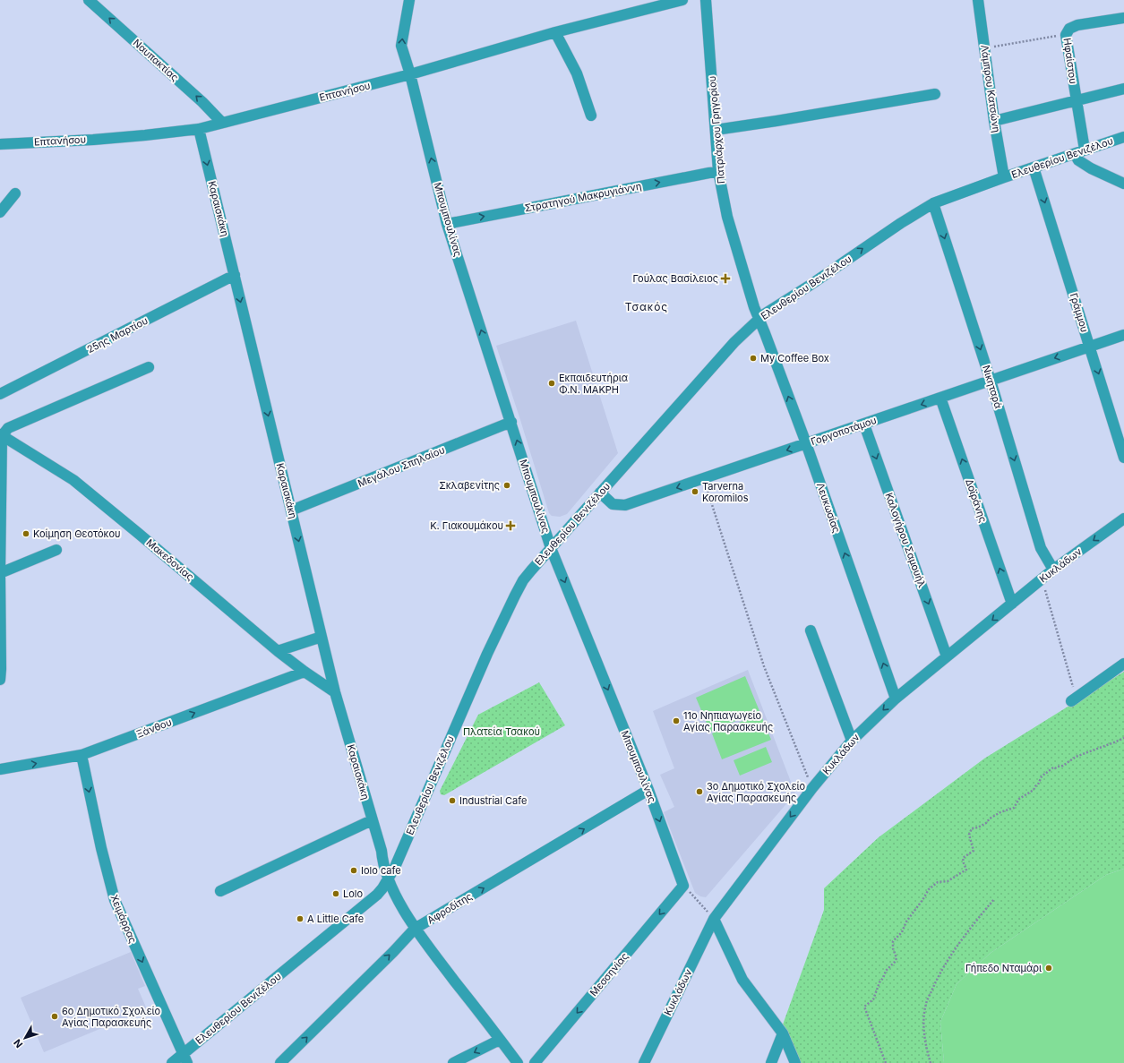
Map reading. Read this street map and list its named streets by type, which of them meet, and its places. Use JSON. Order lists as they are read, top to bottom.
{
  "streets": {
    "street": [
      "Ναυπακτίας",
      "Ηφαίστου",
      "Λάμπρου Κατσώνη",
      "Επτανήσου",
      "Πατριάρχου Γρηγορίου",
      "Ελευθερίου Βενιζέλου",
      "Στρατηγού Μακρυγιάννη",
      "Καραισκάκη",
      "Μπουμπουλίνας",
      "Γράμμου",
      "25ης Μαρτίου",
      "Νικηταρά",
      "Γοργοποτάμου",
      "Μεγάλου Σπηλαίου",
      "Δοϊράνης",
      "Λευκωσίας",
      "Καλογήρου Σαμουήλ",
      "Μακεδονίας",
      "Κυκλάδων",
      "Ξάνθου",
      "Αφροδίτης",
      "Χειμάρρας",
      "Μεσσηνίας"
    ]
  },
  "crossings": [
    ["Ναυπακτίας", "Επτανήσου"],
    ["Ηφαίστου", "Ελευθερίου Βενιζέλου"],
    ["Λάμπρου Κατσώνη", "Ελευθερίου Βενιζέλου"],
    ["Επτανήσου", "Καραισκάκη"],
    ["Επτανήσου", "Μπουμπουλίνας"],
    ["Πατριάρχου Γρηγορίου", "Ελευθερίου Βενιζέλου"],
    ["Πατριάρχου Γρηγορίου", "Στρατηγού Μακρυγιάννη"],
    ["Πατριάρχου Γρηγορίου", "Λευκωσίας"],
    ["Ελευθερίου Βενιζέλου", "Καραισκάκη"],
    ["Ελευθερίου Βενιζέλου", "Μπουμπουλίνας"],
    ["Ελευθερίου Βενιζέλου", "Γράμμου"],
    ["Ελευθερίου Βενιζέλου", "Νικηταρά"],
    ["Ελευθερίου Βενιζέλου", "Γοργοποτάμου"],
    ["Ελευθερίου Βενιζέλου", "Λευκωσίας"],
    ["Ελευθερίου Βενιζέλου", "Χειμάρρας"],
    ["Στρατηγού Μακρυγιάννη", "Μπουμπουλίνας"],
    ["Καραισκάκη", "25ης Μαρτίου"],
    ["Καραισκάκη", "Μεγάλου Σπηλαίου"],
    ["Καραισκάκη", "Μακεδονίας"],
    ["Καραισκάκη", "Αφροδίτης"],
    ["Μπουμπουλίνας", "Μεγάλου Σπηλαίου"],
    ["Μπουμπουλίνας", "Αφροδίτης"],
    ["Μπουμπουλίνας", "Μεσσηνίας"],
    ["Γράμμου", "Γοργοποτάμου"],
    ["Νικηταρά", "Γοργοποτάμου"],
    ["Νικηταρά", "Κυκλάδων"],
    ["Γοργοποτάμου", "Δοϊράνης"],
    ["Γοργοποτάμου", "Λευκωσίας"],
    ["Γοργοποτάμου", "Καλογήρου Σαμουήλ"],
    ["Δοϊράνης", "Κυκλάδων"],
    ["Λευκωσίας", "Κυκλάδων"],
    ["Καλογήρου Σαμουήλ", "Κυκλάδων"],
    ["Μακεδονίας", "Ξάνθου"],
    ["Ξάνθου", "Χειμάρρας"]
  ],
  "one_way": [
    "Ναυπακτίας",
    "Στρατηγού Μακρυγιάννη",
    "Καραισκάκη",
    "Γράμμου",
    "Νικηταρά",
    "Γοργοποτάμου",
    "Δοϊράνης",
    "Λευκωσίας",
    "Καλογήρου Σαμουήλ",
    "Κυκλάδων",
    "Ξάνθου",
    "Αφροδίτης",
    "Χειμάρρας",
    "Μεσσηνίας"
  ],
  "districts": ["Τσακός"],
  "parks": ["Πλατεία Τσακού"],
  "places": {
    "health": ["Γούλας Βασίλειος", "Κ. Γιακουμάκου"],
    "other": [
      "My Coffee Box",
      "Εκπαιδευτήρια Φ.Ν. ΜΑΚΡΗ",
      "Σκλαβενίτης",
      "Tarverna Koromilos",
      "Κοίμηση Θεοτόκου",
      "11ο Νηπιαγωγείο Αγίας Παρασκευής",
      "3ο Δημοτικό Σχολείο Αγίας Παρασκευής",
      "Industrial Cafe",
      "Iolo cafe",
      "Lolo",
      "A Little Cafe",
      "Γήπεδο Νταμάρι",
      "6ο Δημοτικό Σχολείο Αγίας Παρασκευής"
    ]
  },
  "north": "bottom left"
}
